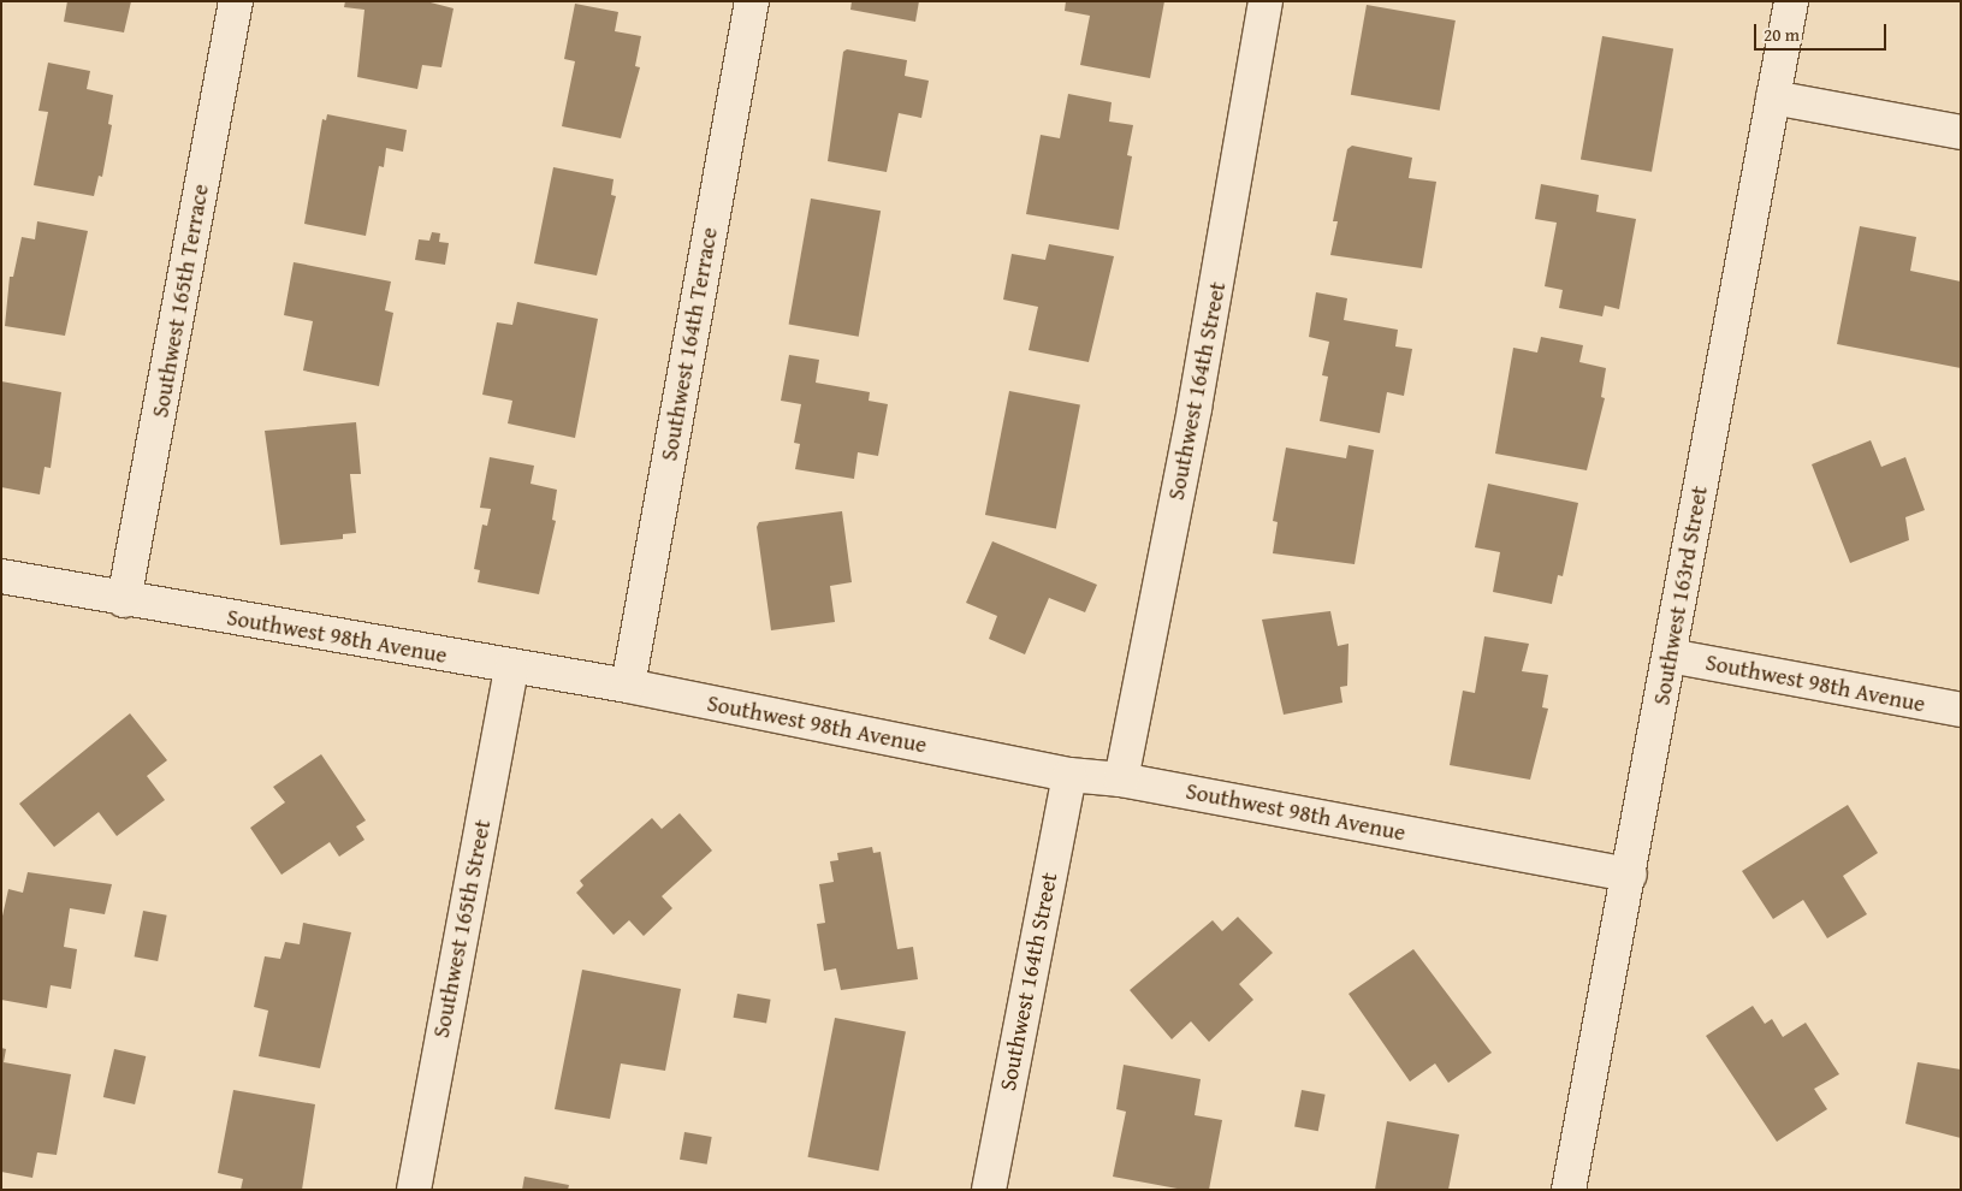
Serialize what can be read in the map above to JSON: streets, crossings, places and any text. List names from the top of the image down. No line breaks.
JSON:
{"streets":{"street":["Southwest 165th Terrace","Southwest 164th Terrace","Southwest 164th Street","Southwest 163rd Street","Southwest 98th Avenue","Southwest 165th Street"]},"crossings":[["Southwest 165th Terrace","Southwest 98th Avenue"],["Southwest 164th Terrace","Southwest 98th Avenue"],["Southwest 164th Street","Southwest 98th Avenue"],["Southwest 163rd Street","Southwest 98th Avenue"],["Southwest 98th Avenue","Southwest 165th Street"]],"scale_bar":"20 m"}
